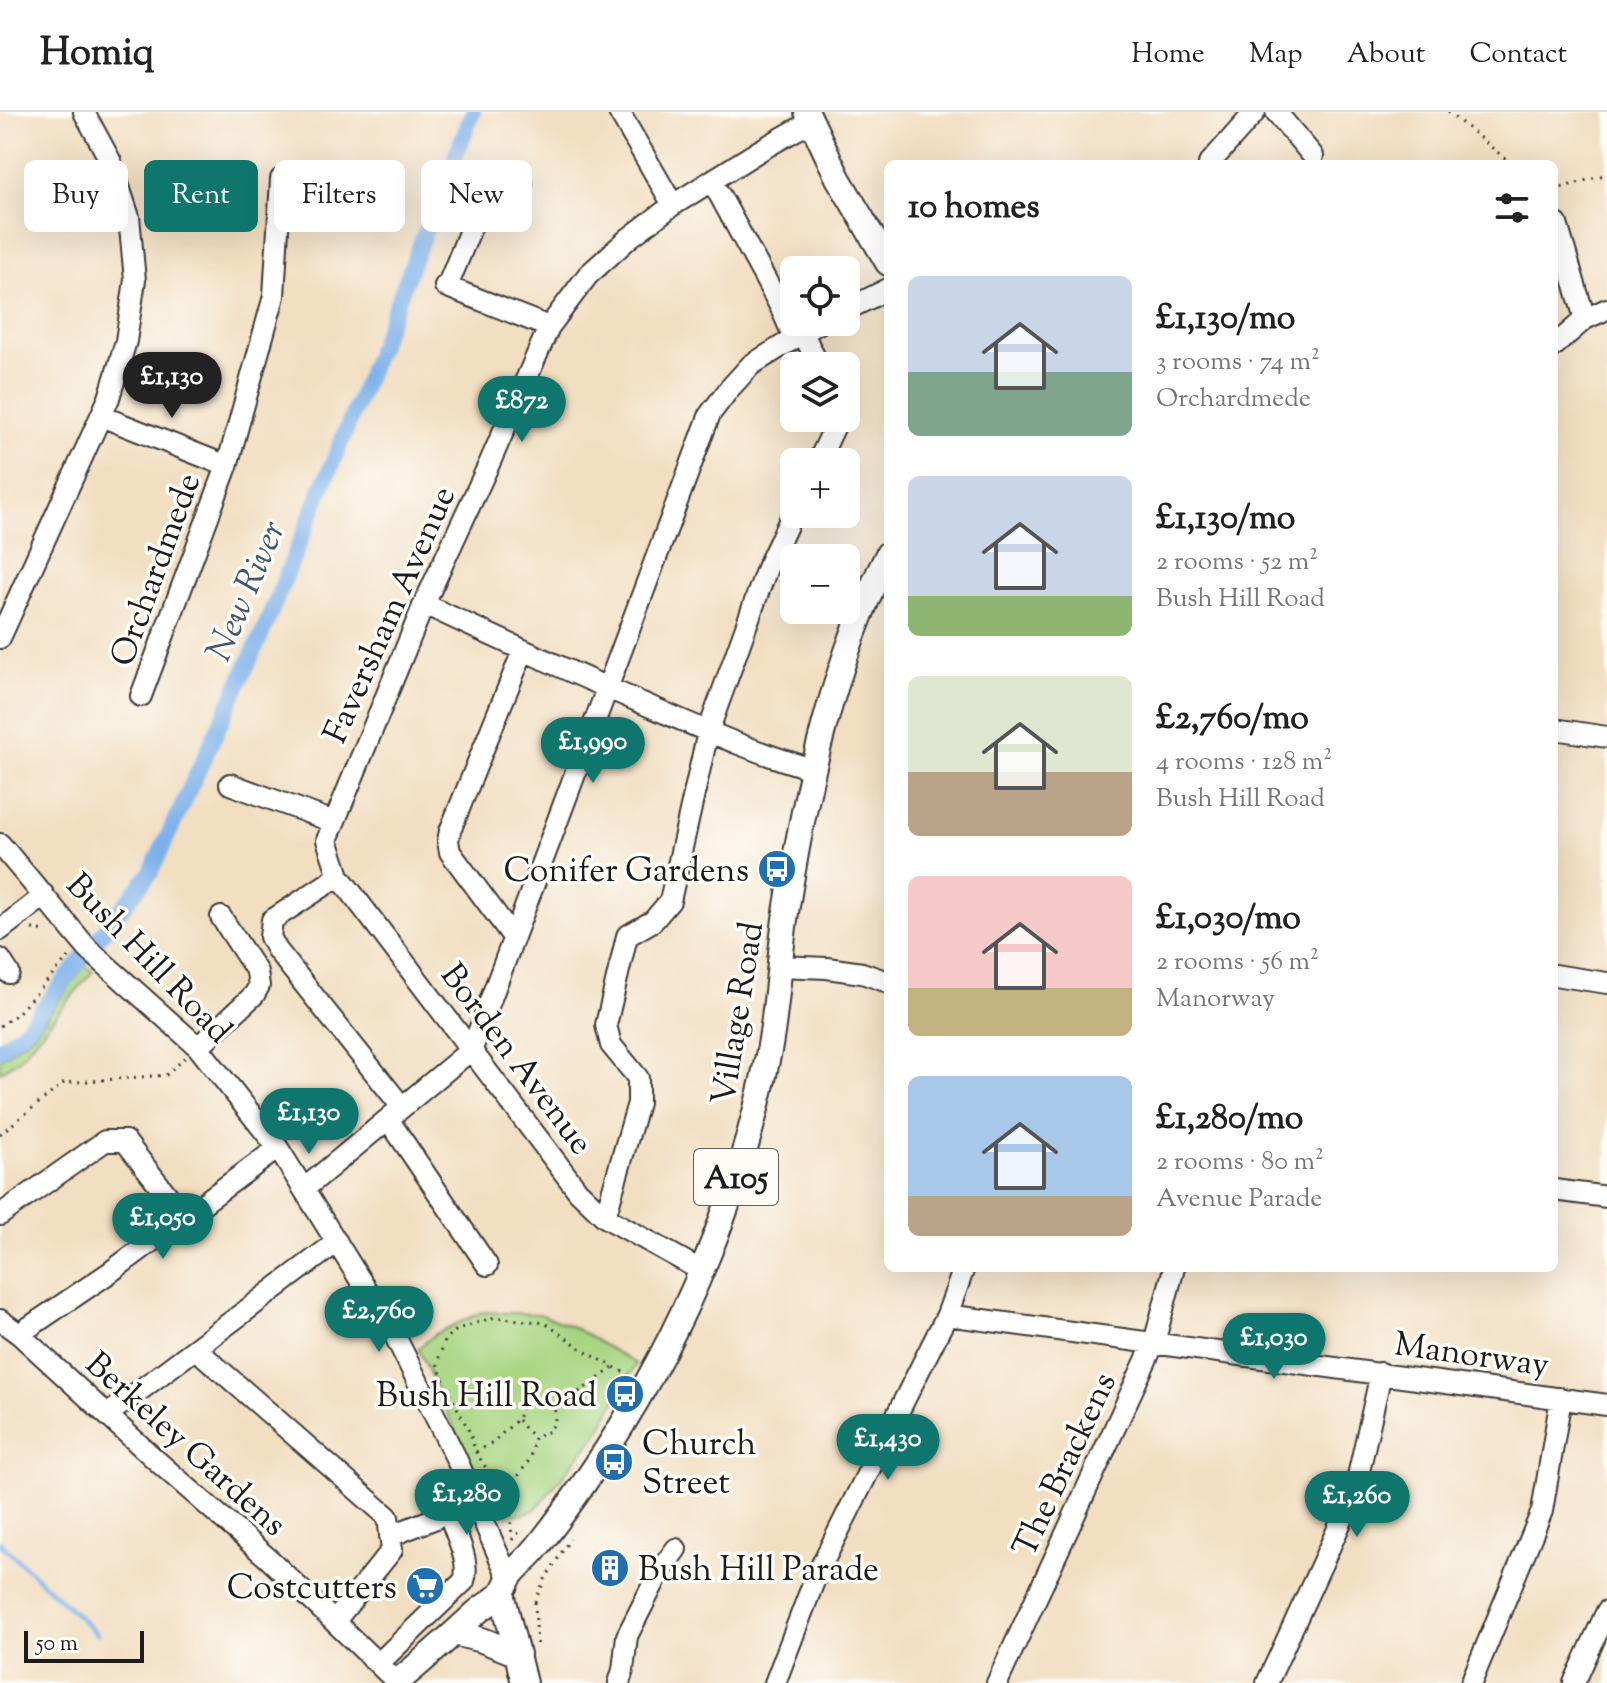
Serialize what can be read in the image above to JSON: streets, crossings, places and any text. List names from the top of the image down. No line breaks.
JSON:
{"streets":{"main road":["Village Road","A105"],"street":["Orchardmede","Faversham Avenue","Bush Hill Road","Borden Avenue","Manorway","Berkeley Gardens","The Brackens"]},"crossings":[["Faversham Avenue","Borden Avenue"],["Bush Hill Road","Village Road"],["Bush Hill Road","A105"],["Village Road","Borden Avenue"],["Village Road","A105"],["A105","Berkeley Gardens"],["Manorway","The Brackens"]],"water":["New River"],"places":{"bus stop":["Conifer Gardens","Bush Hill Road","Church Street"],"building":["Bush Hill Parade"],"supermarket":["Costcutters"]},"scale_bar":"50 m","page":{"header":"Homiq","nav":["Home","Map","About","Contact"],"chip":["Buy","Rent","Filters","New"],"heading":"10 homes","map_buttons":["+","−"],"list":[{"name":"£1,130/mo","note":"3 rooms · 74 m² · Orchardmede"},{"name":"£1,130/mo","note":"2 rooms · 52 m² · Bush Hill Road"},{"name":"£2,760/mo","note":"4 rooms · 128 m² · Bush Hill Road"},{"name":"£1,030/mo","note":"2 rooms · 56 m² · Manorway"},{"name":"£1,280/mo","note":"2 rooms · 80 m² · Avenue Parade"}],"price":["£1,130","£872","£1,990","£1,130","£1,050","£2,760","£1,030","£1,430","£1,280","£1,260"],"scale":"50 m"}}
